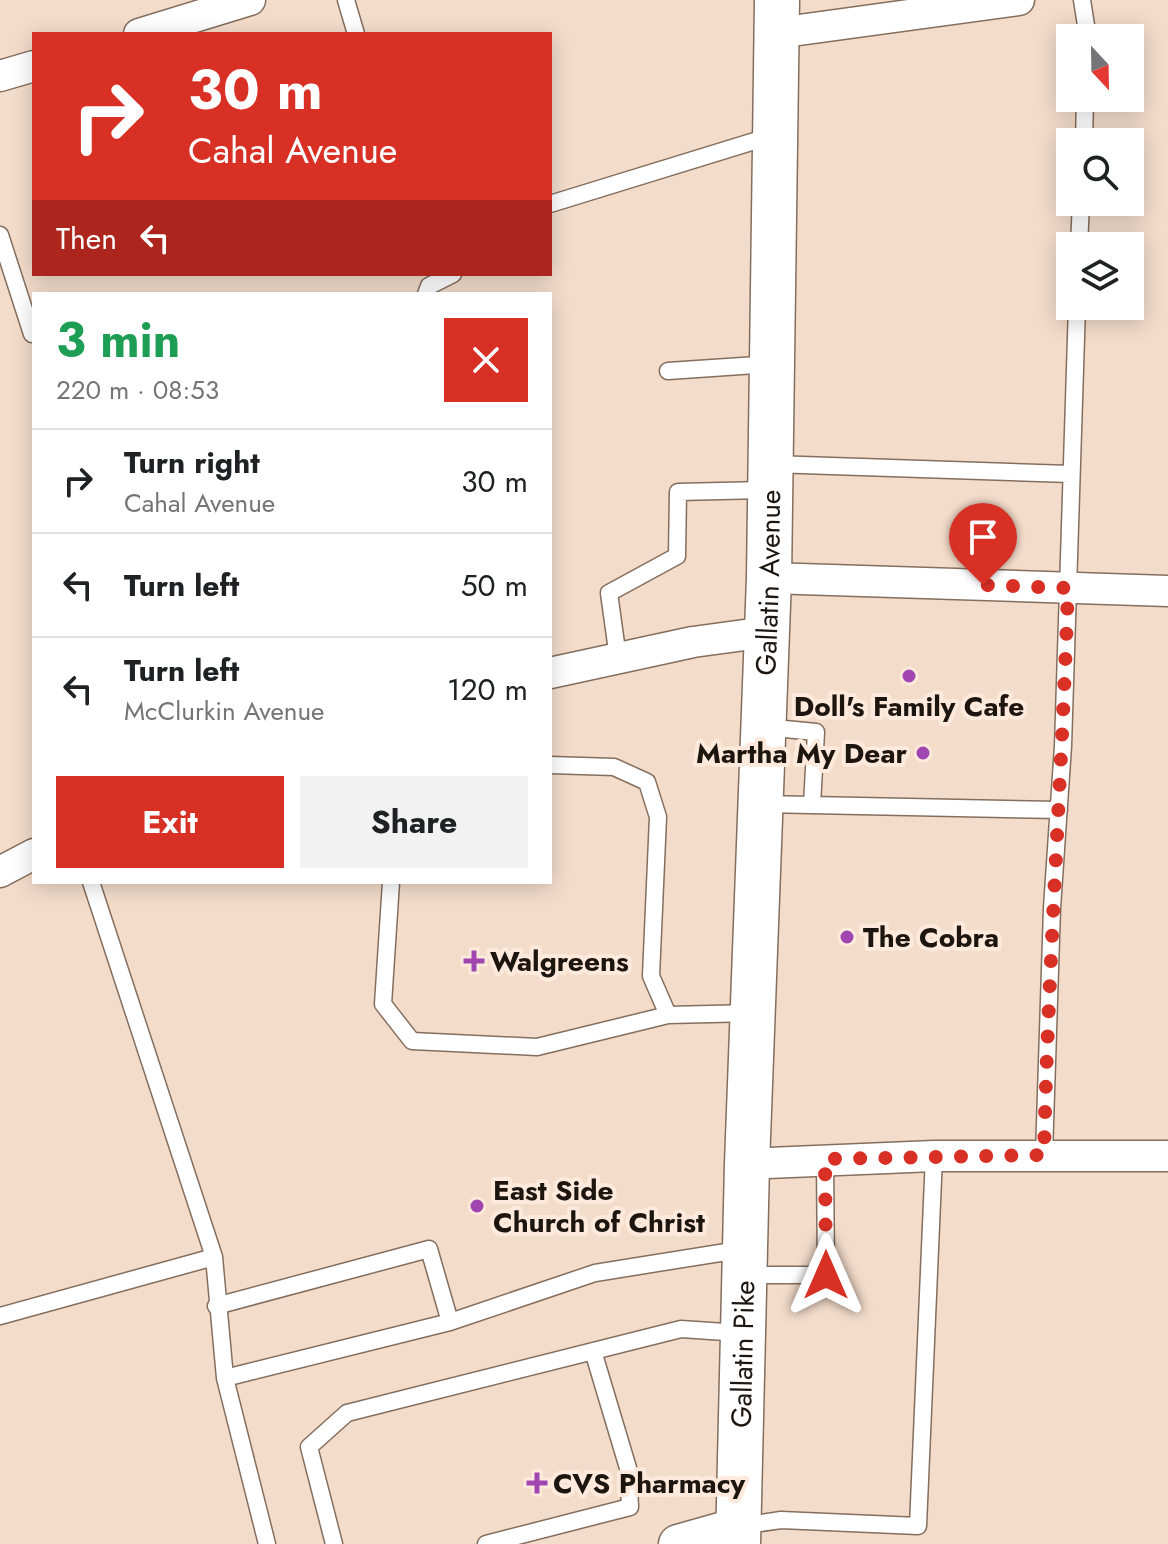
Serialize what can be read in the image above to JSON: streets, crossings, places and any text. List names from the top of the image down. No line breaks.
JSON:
{"streets":{"main road":["Gallatin Avenue","Gallatin Pike"]},"crossings":[["Gallatin Avenue","Gallatin Pike"]],"places":{"other":["Doll's Family Cafe","Martha My Dear","The Cobra","East Side Church of Christ"],"health":["Walgreens","CVS Pharmacy"]},"north":"bottom","page":{"turn":["30 m","Cahal Avenue"],"then":"Then","heading":["3 min","220 m · 08:53"],"list":[{"name":"Turn right","note":"Cahal Avenue","value":"30 m"},{"name":"Turn left","value":"50 m"},{"name":"Turn left","note":"McClurkin Avenue","value":"120 m"}],"buttons":["Exit","Share"]}}
